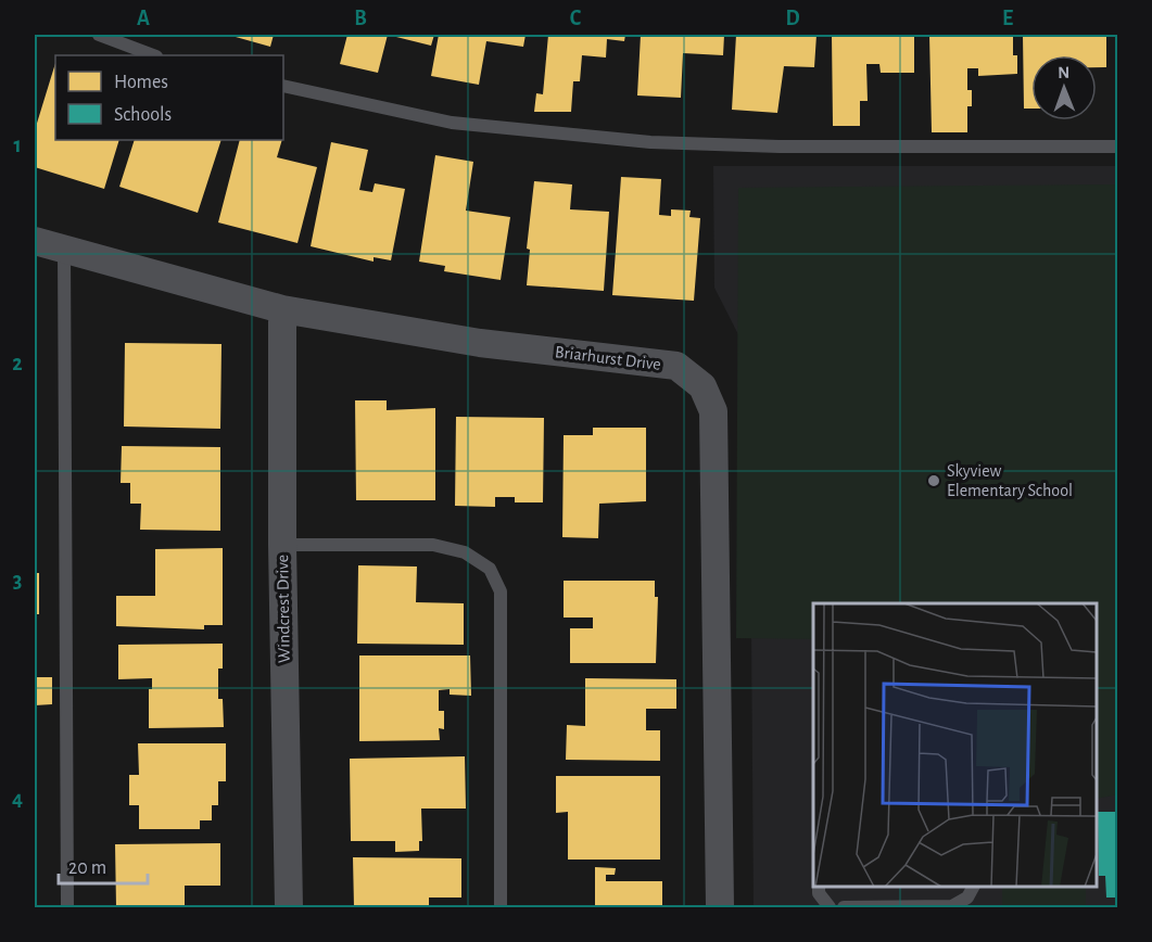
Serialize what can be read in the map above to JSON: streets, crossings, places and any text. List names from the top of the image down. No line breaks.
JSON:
{"streets":{"street":["Briarhurst Drive","Windcrest Drive"]},"crossings":[["Briarhurst Drive","Windcrest Drive"]],"places":["Skyview Elementary School"],"legend":["Homes","Schools"],"scale_bar":"20 m","north":"top","grid":{"columns":["A","B","C","D","E"],"rows":["1","2","3","4"]}}
